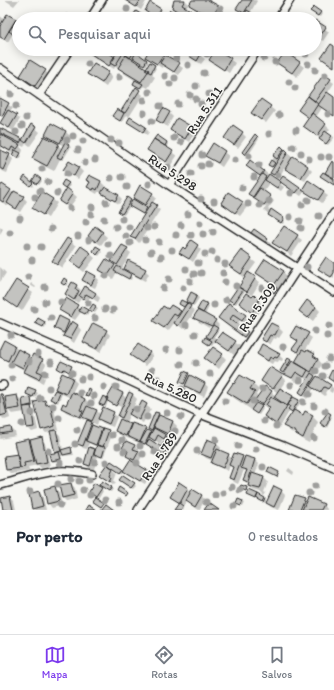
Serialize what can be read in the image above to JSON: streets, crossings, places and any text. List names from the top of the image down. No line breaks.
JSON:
{"streets":{"street":["Rua 5.311","Rua 5.298","Rua 5.309","Rua 5.280","Rua 5.789"]},"crossings":[["Rua 5.311","Rua 5.298"],["Rua 5.298","Rua 5.309"],["Rua 5.309","Rua 5.280"],["Rua 5.309","Rua 5.789"],["Rua 5.280","Rua 5.789"]],"page":{"search":"Pesquisar aqui","heading":["Por perto","0 resultados"],"nav":["Mapa","Rotas","Salvos"]}}
